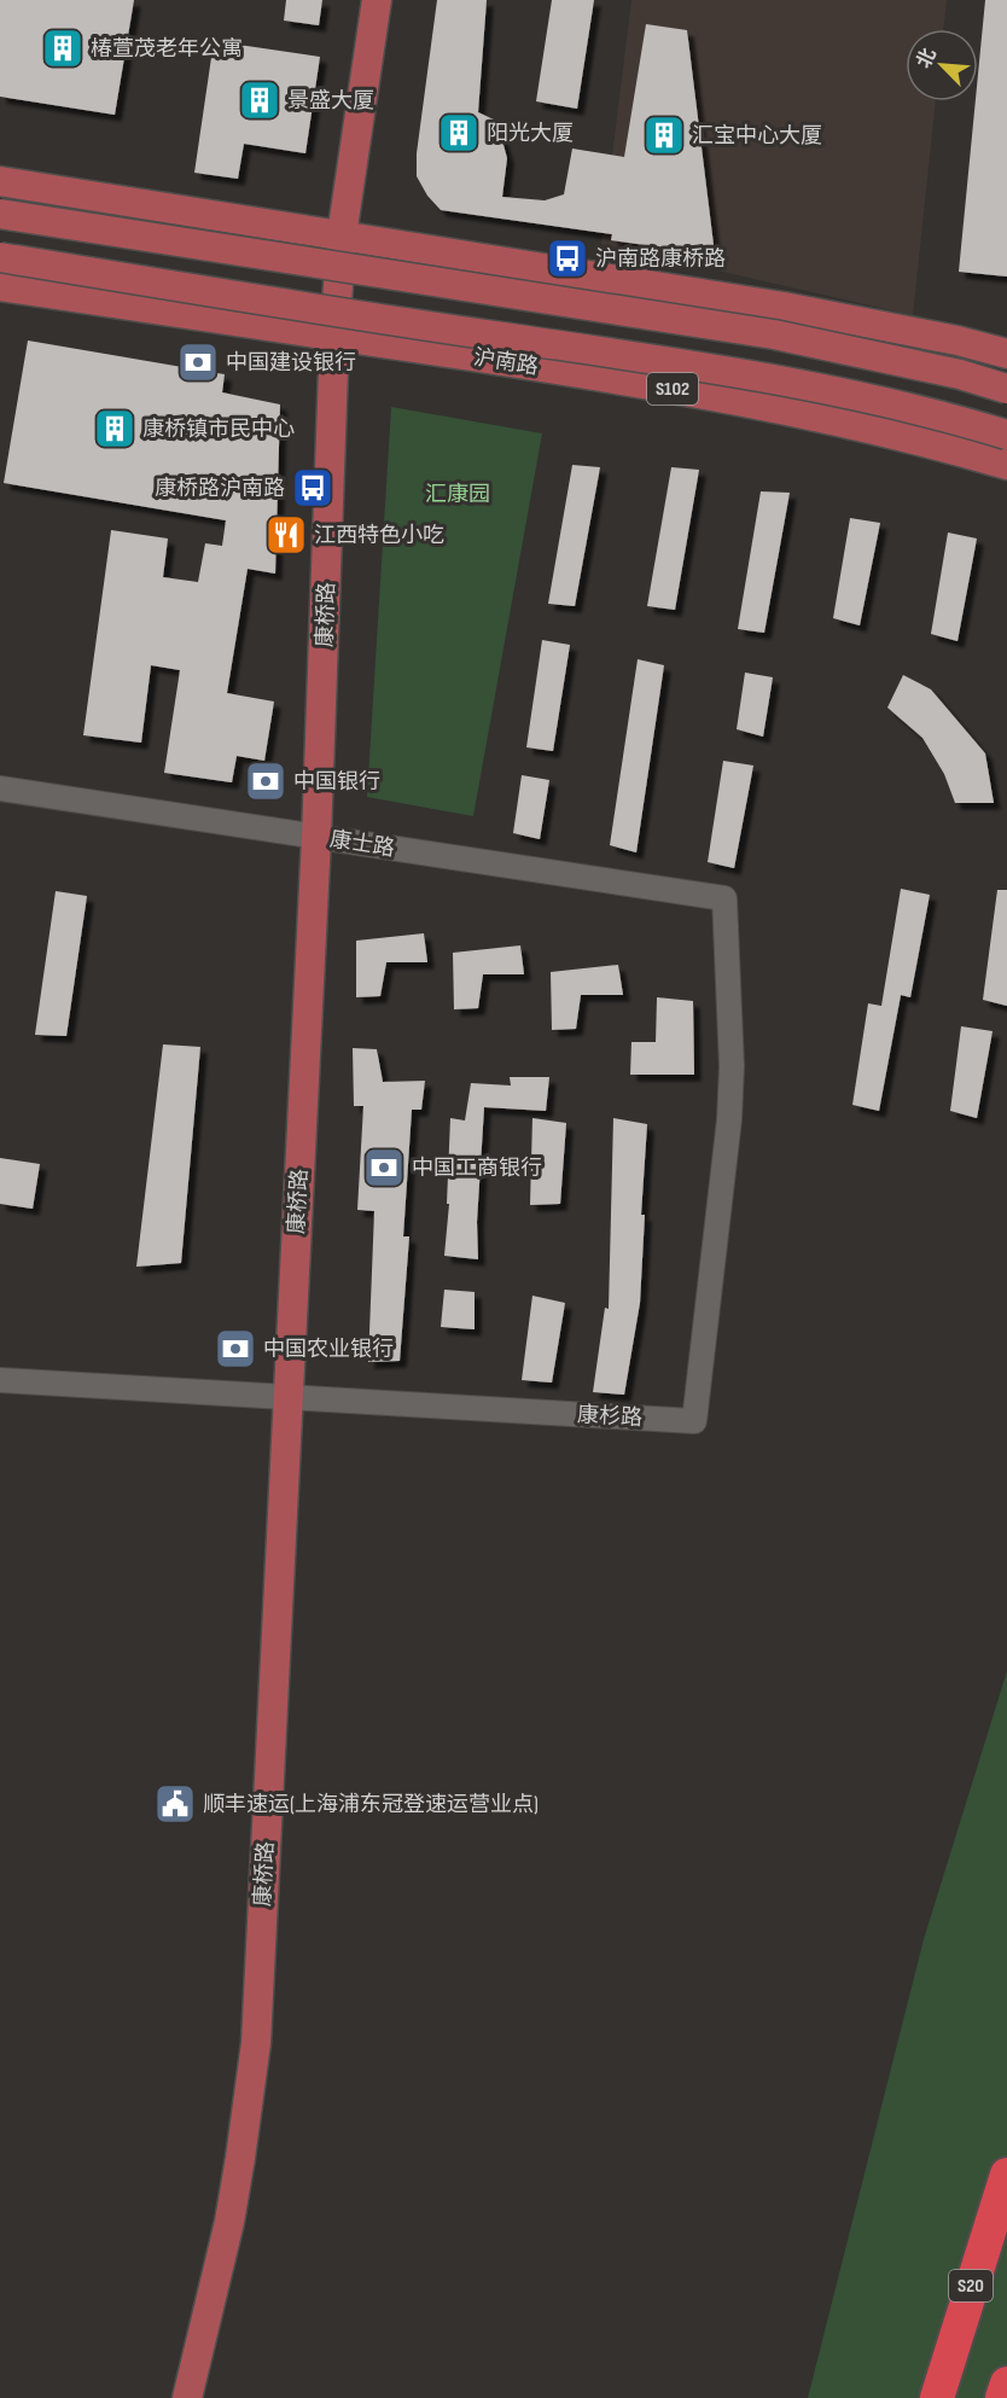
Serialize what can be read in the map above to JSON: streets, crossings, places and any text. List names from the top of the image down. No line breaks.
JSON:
{"streets":{"highway":["S20"],"main road":["沪南路","S102","康桥路"],"street":["康士路","康杉路"]},"crossings":[["沪南路","康桥路"],["康桥路","康士路"],["康桥路","康杉路"],["康士路","康杉路"]],"parks":["汇康园"],"places":{"building":["椿萱茂老年公寓","景盛大厦","阳光大厦","汇宝中心大厦","康桥镇市民中心"],"bus stop":["沪南路康桥路","康桥路沪南路"],"bank":["中国建设银行","中国银行","中国工商银行","中国农业银行"],"restaurant":["江西特色小吃"],"public building":["顺丰速运(上海浦东冠登速运营业点)"]},"north":"top left"}
